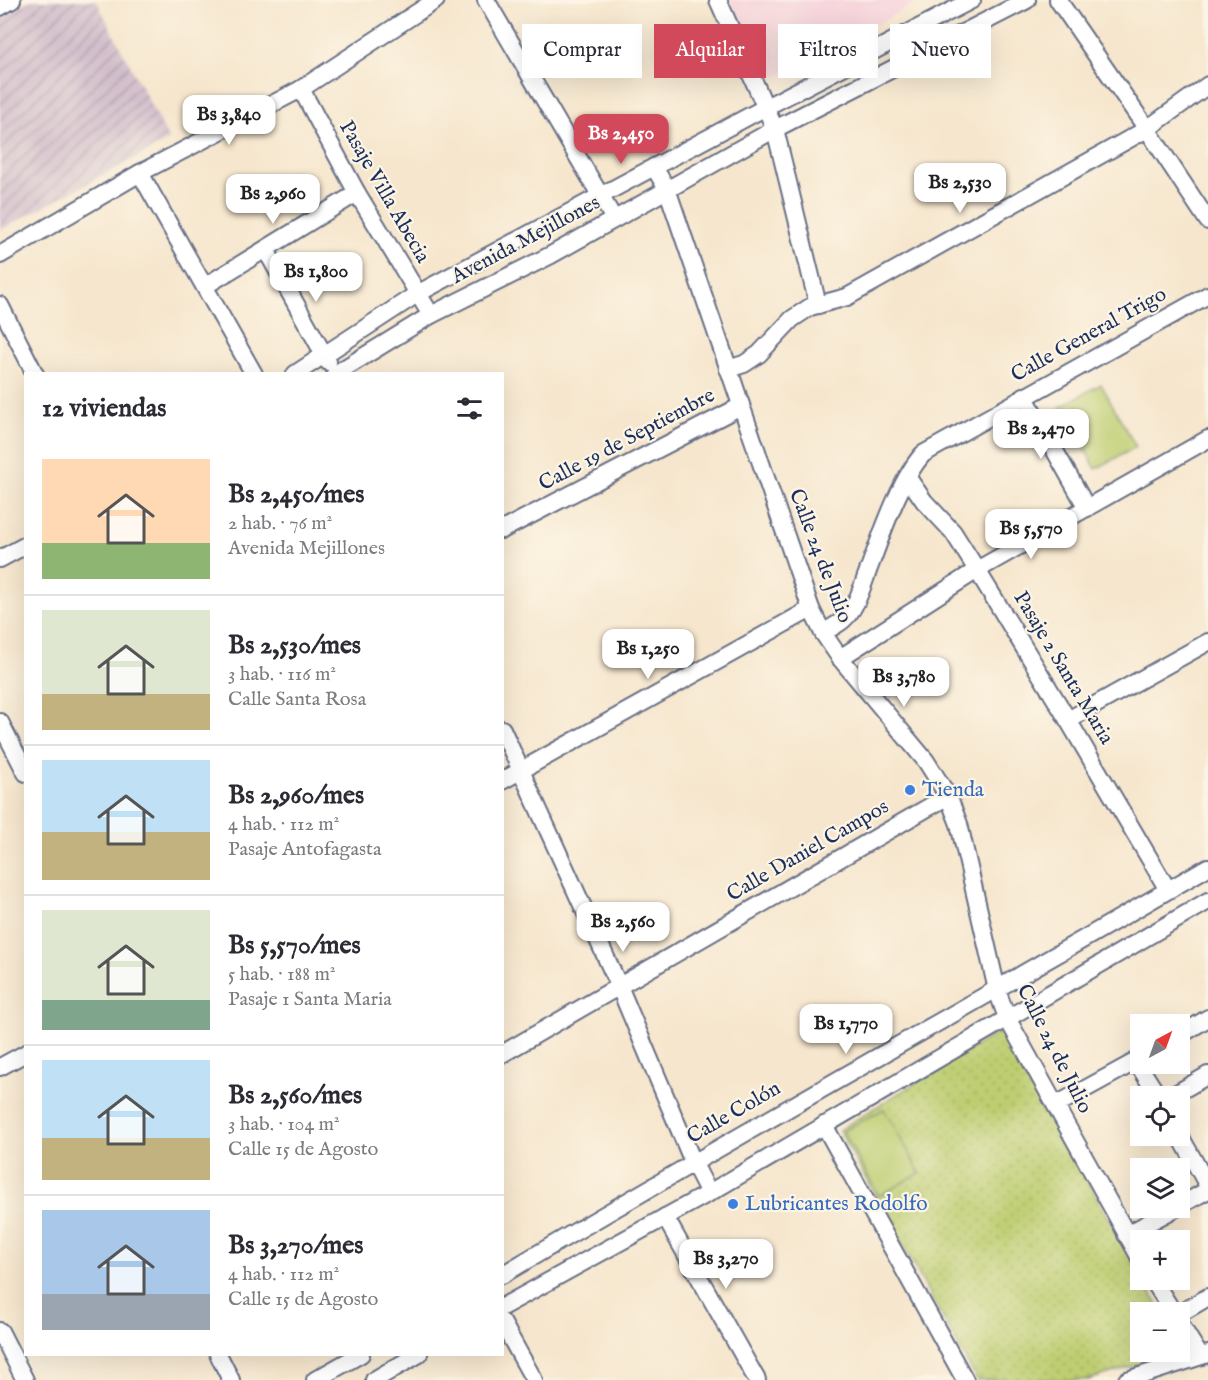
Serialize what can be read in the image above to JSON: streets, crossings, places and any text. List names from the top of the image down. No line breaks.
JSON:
{"streets":{"street":["Pasaje Villa Abecia","Avenida Mejillones","Calle General Trigo","Calle 19 de Septiembre","Calle 24 de Julio","Pasaje 2 Santa Maria","Calle Daniel Campos","Calle Colón"]},"crossings":[["Pasaje Villa Abecia","Avenida Mejillones"],["Avenida Mejillones","Calle 24 de Julio"],["Calle General Trigo","Calle 24 de Julio"],["Calle General Trigo","Pasaje 2 Santa Maria"],["Calle 19 de Septiembre","Calle 24 de Julio"],["Calle 24 de Julio","Calle Daniel Campos"],["Calle 24 de Julio","Calle Colón"],["Pasaje 2 Santa Maria","Calle Colón"]],"places":["Tienda","Lubricantes Rodolfo"],"north":"top right","page":{"chip":["Comprar","Alquilar","Filtros","Nuevo"],"price":["Bs 3,840","Bs 2,450","Bs 2,530","Bs 2,960","Bs 1,800","Bs 2,470","Bs 5,570","Bs 1,250","Bs 3,780","Bs 2,560","Bs 1,770","Bs 3,270"],"heading":"12 viviendas","list":[{"name":"Bs 2,450/mes","note":"2 hab. · 76 m² · Avenida Mejillones"},{"name":"Bs 2,530/mes","note":"3 hab. · 116 m² · Calle Santa Rosa"},{"name":"Bs 2,960/mes","note":"4 hab. · 112 m² · Pasaje Antofagasta"},{"name":"Bs 5,570/mes","note":"5 hab. · 188 m² · Pasaje 1 Santa Maria"},{"name":"Bs 2,560/mes","note":"3 hab. · 104 m² · Calle 15 de Agosto"},{"name":"Bs 3,270/mes","note":"4 hab. · 112 m² · Calle 15 de Agosto"}],"map_buttons":["+","−"]}}
